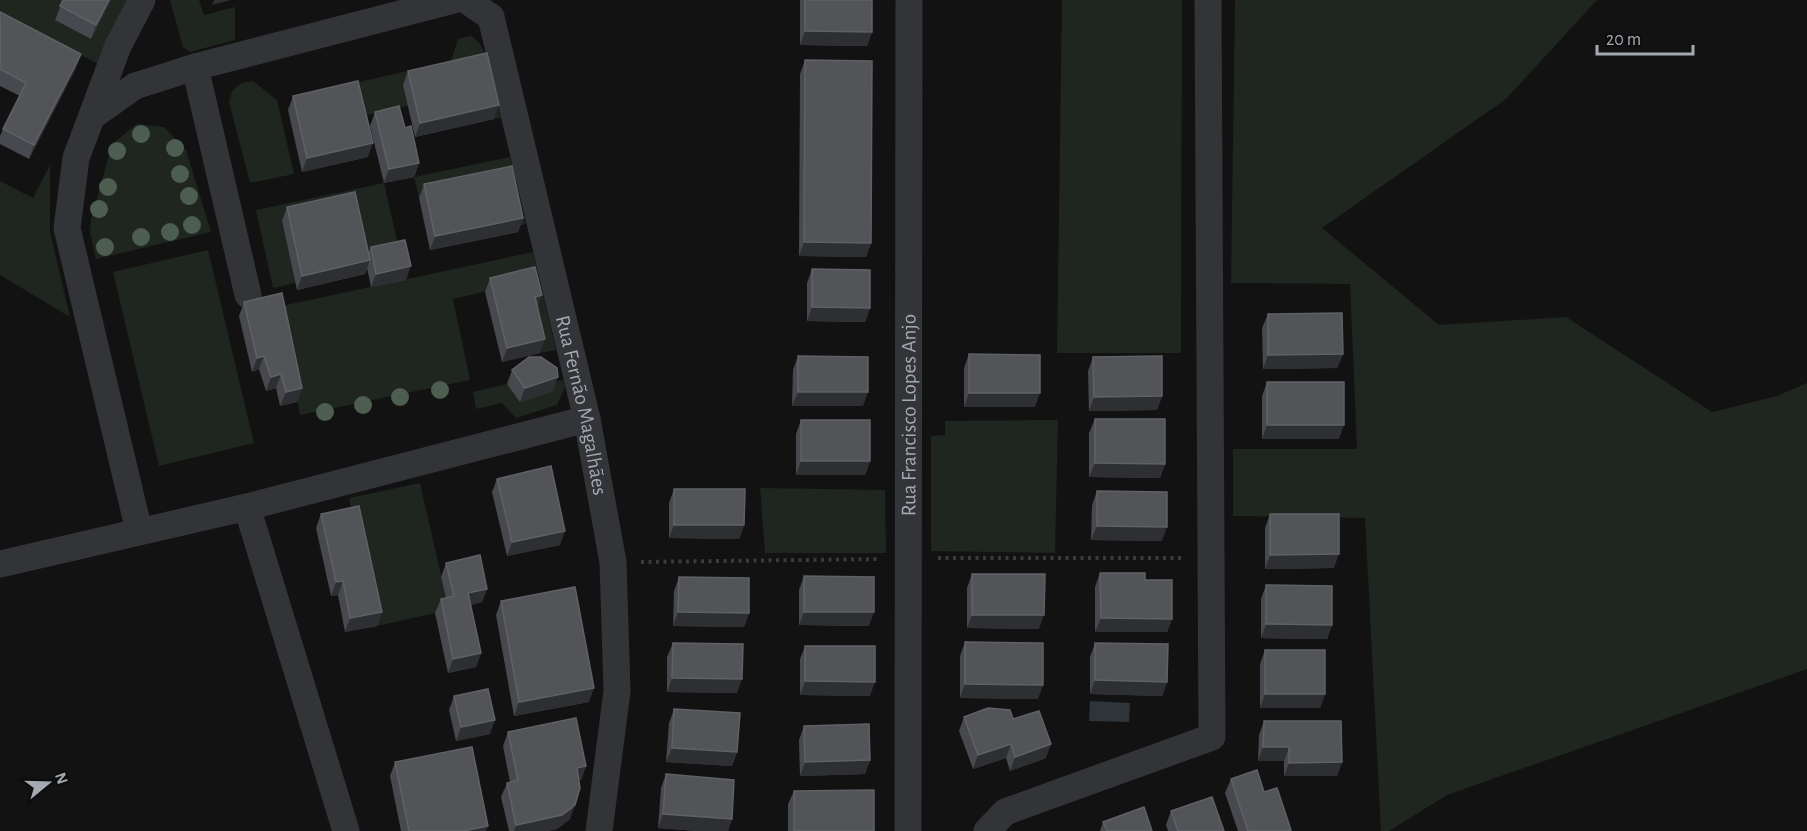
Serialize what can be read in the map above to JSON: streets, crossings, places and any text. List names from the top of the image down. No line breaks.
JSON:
{"streets":{"street":["Rua Fernão Magalhães","Rua Francisco Lopes Anjo"]},"scale_bar":"20 m","north":"right"}
